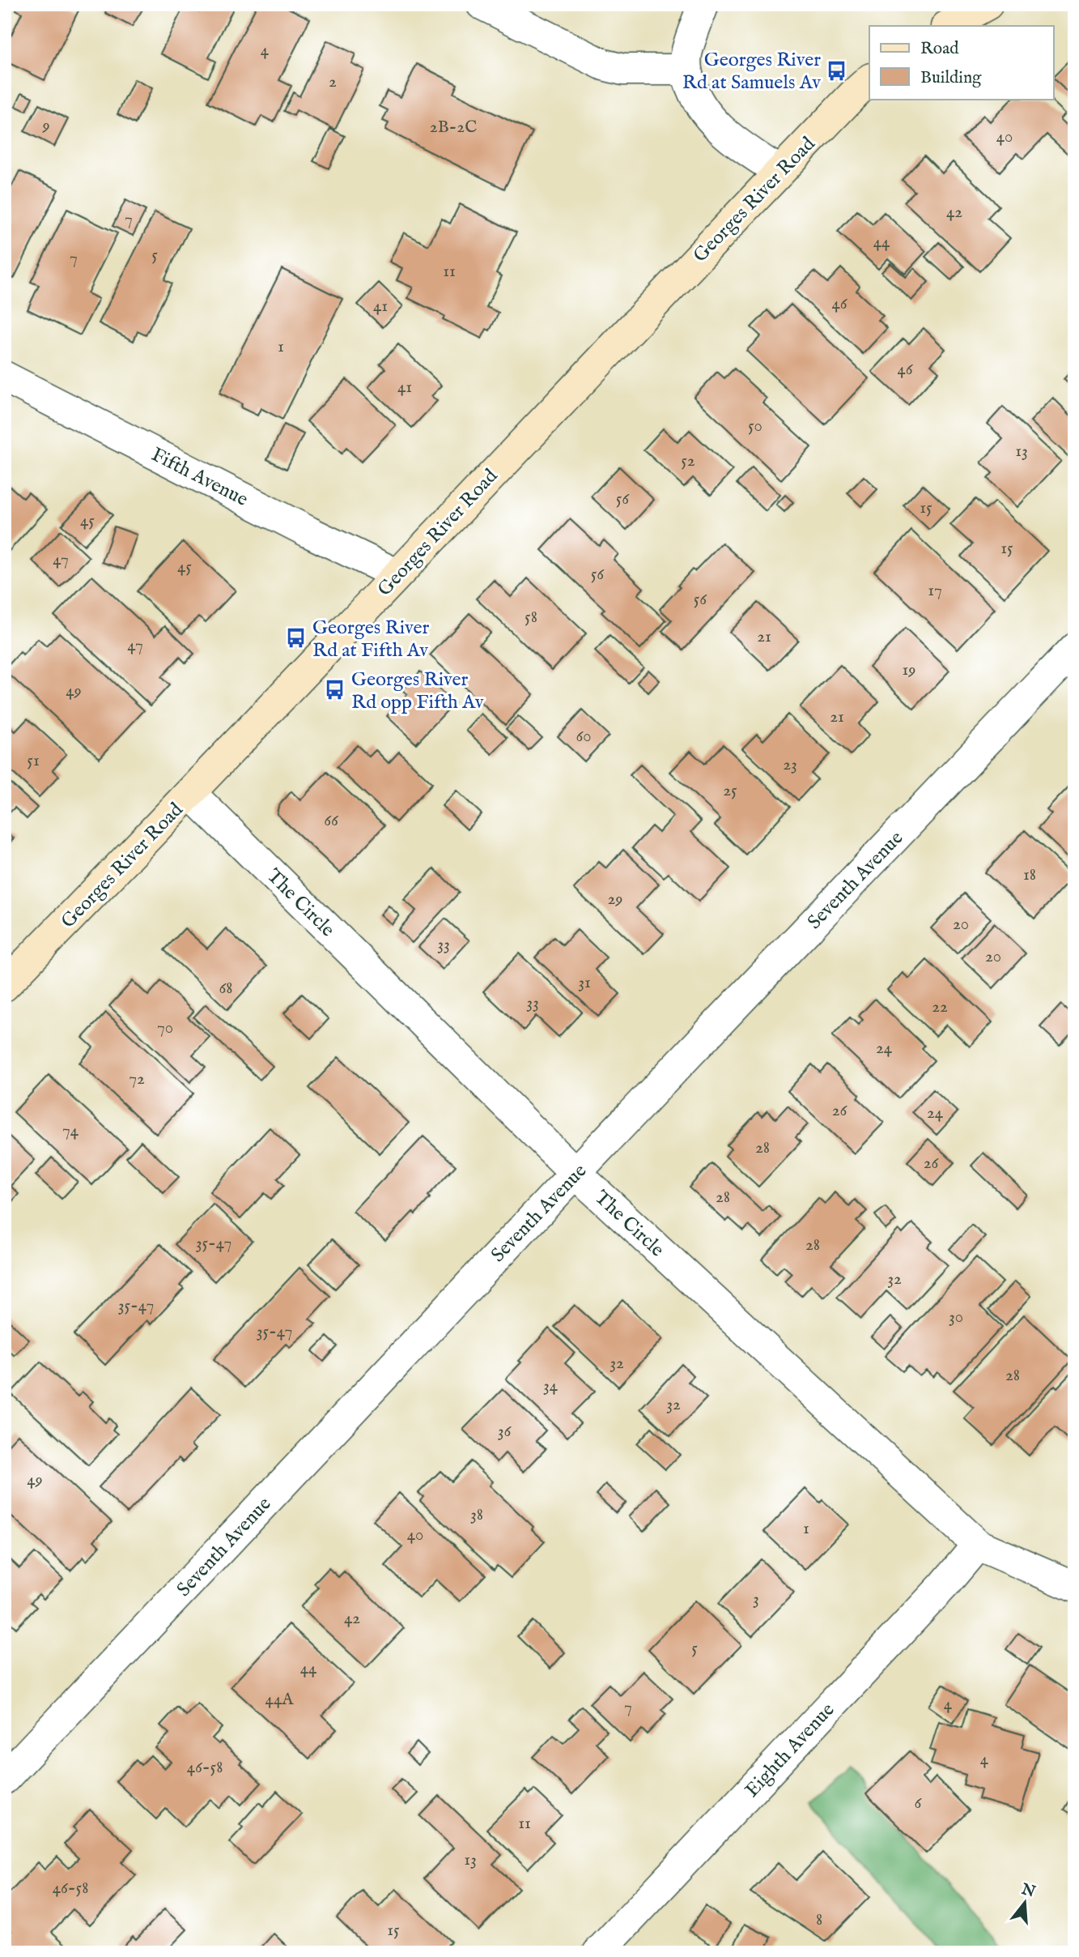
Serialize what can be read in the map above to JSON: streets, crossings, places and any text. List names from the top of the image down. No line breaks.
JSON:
{"streets":{"street":["Georges River Road","Fifth Avenue","Seventh Avenue","The Circle","Eighth Avenue"]},"crossings":[["Georges River Road","Fifth Avenue"],["Georges River Road","The Circle"],["Seventh Avenue","The Circle"],["The Circle","Eighth Avenue"]],"places":{"bus stop":["Georges River Rd at Samuels Av","Georges River Rd at Fifth Av","Georges River Rd opp Fifth Av"]},"house_numbers":["4","2","9","2B-2C","40","42","7","44","5","7","11","46","41","1","46","41","50","13","52","56","15","45","15","47","45","56","17","56","58","21","47","19","49","21","60","51","23","25","66","18","29","20","33","20","31","68","33","22","70","24","72","26","24","74","28","26","28","35-47","28","32","35-47","30","35-47","32","28","34","32","36","49","38","1","40","3","42","5","44","44A","4","7","4","46-58","6","11","13","46-58","8","15"],"legend":["Road","Building"],"north":"top"}
